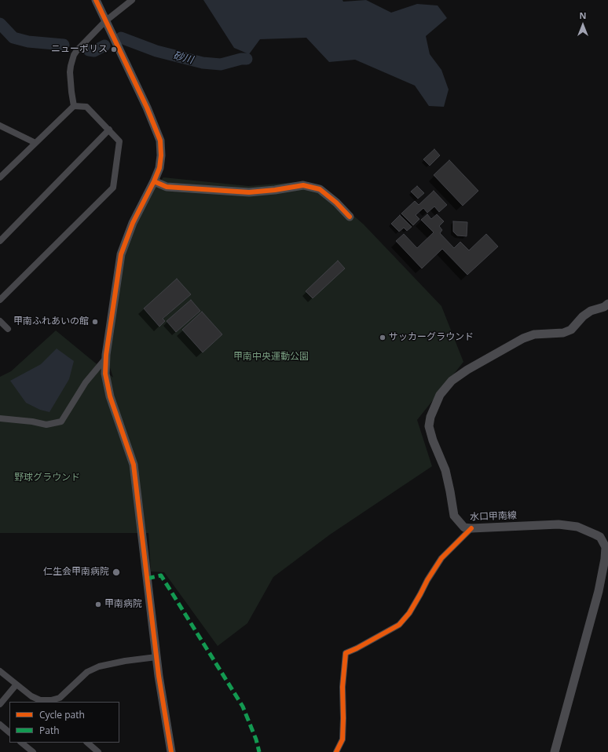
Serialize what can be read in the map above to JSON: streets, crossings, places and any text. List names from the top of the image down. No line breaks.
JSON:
{"streets":{"street":["水口甲南線"]},"water":["砂川"],"parks":["甲南中央運動公園","野球グラウンド"],"places":["ニューポリス","甲南ふれあいの館","サッカーグラウンド","仁生会甲南病院","甲南病院"],"legend":["Cycle path","Path"],"north":"top"}
